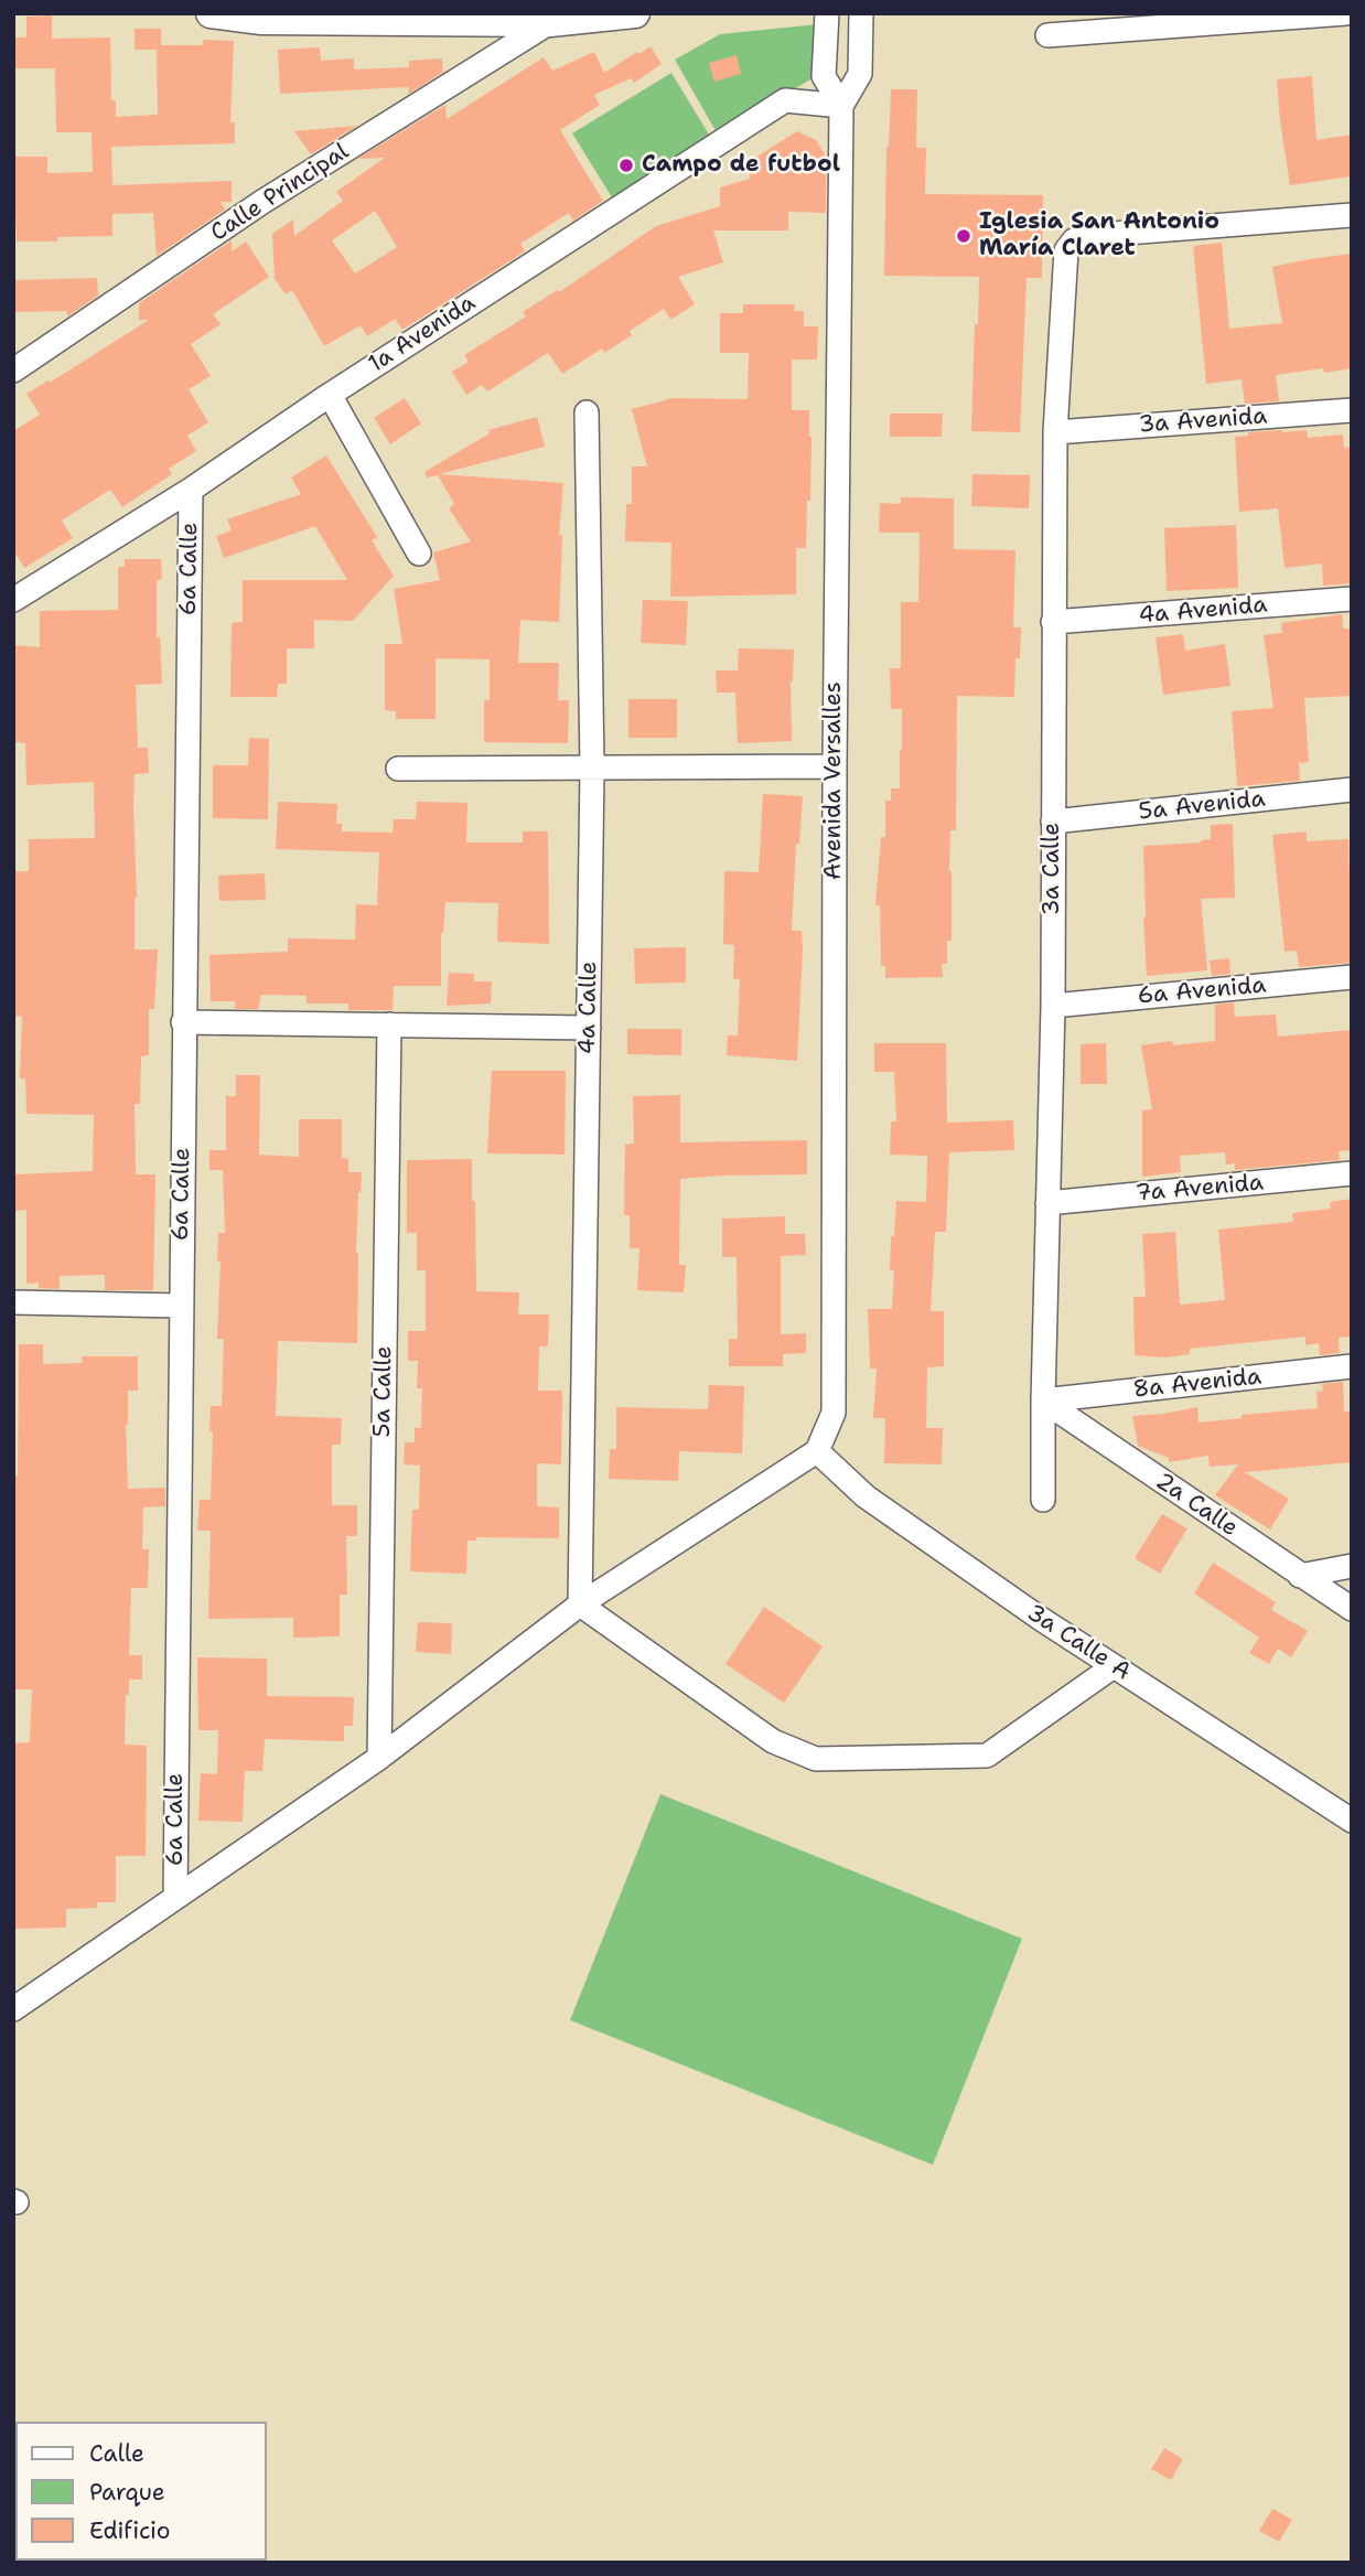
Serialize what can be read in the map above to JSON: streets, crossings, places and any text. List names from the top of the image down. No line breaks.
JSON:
{"streets":{"street":["Calle Principal","1a Avenida","3a Avenida","6a Calle","4a Avenida","Avenida Versalles","5a Avenida","3a Calle","6a Avenida","4a Calle","7a Avenida","8a Avenida","5a Calle","2a Calle","3a Calle A"]},"crossings":[["1a Avenida","6a Calle"],["1a Avenida","Avenida Versalles"],["3a Avenida","3a Calle"],["4a Avenida","3a Calle"],["Avenida Versalles","3a Calle A"],["5a Avenida","3a Calle"],["3a Calle","6a Avenida"],["3a Calle","7a Avenida"],["3a Calle","8a Avenida"],["3a Calle","2a Calle"],["8a Avenida","2a Calle"]],"places":["Campo de futbol","Iglesia San Antonio María Claret"],"legend":["Calle","Parque","Edificio"]}
